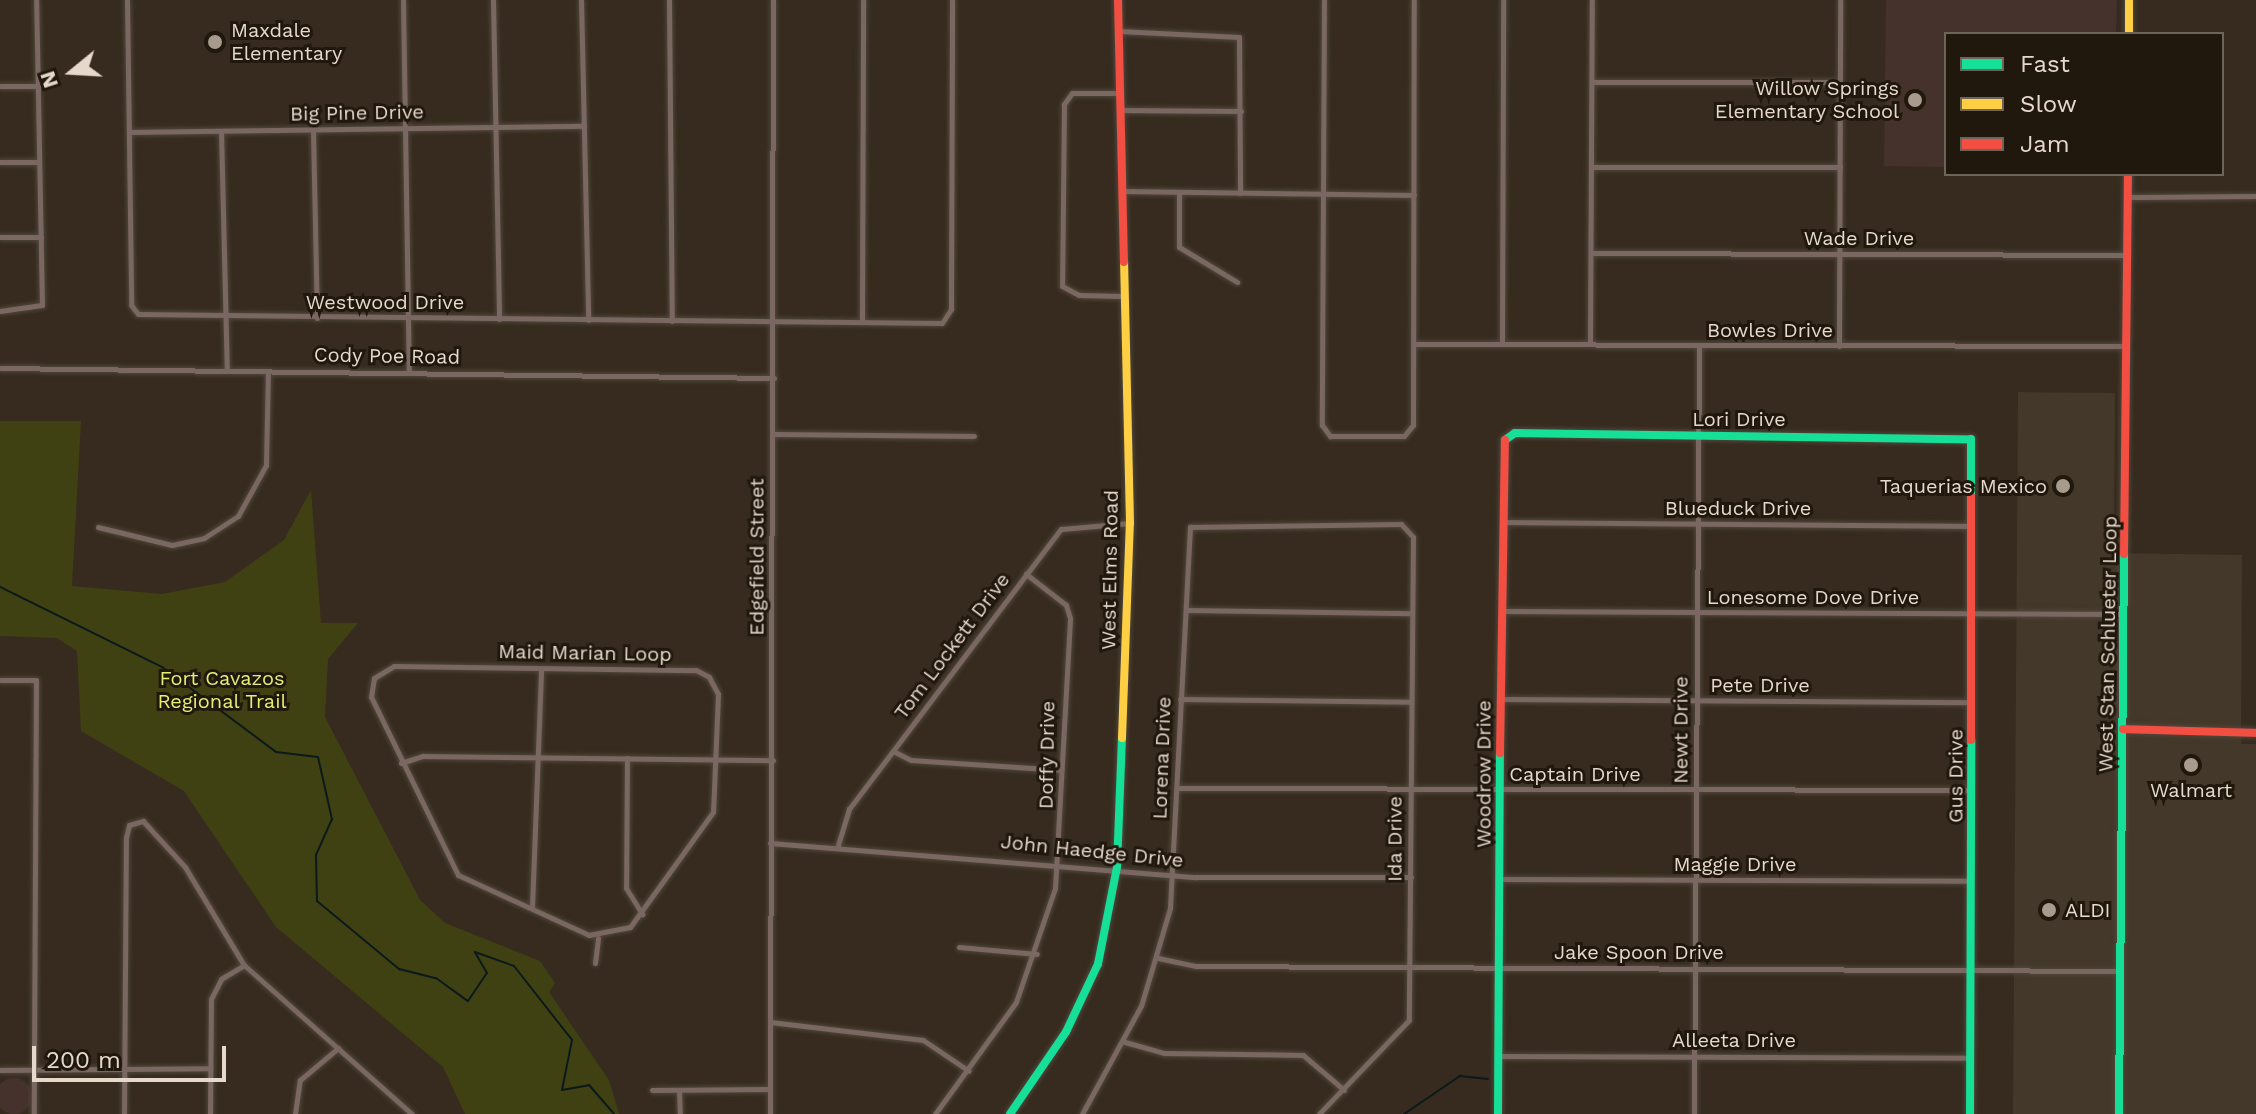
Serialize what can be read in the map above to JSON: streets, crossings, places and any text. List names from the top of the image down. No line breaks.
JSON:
{"streets":{"main road":["Lori Drive","West Elms Road","West Stan Schlueter Loop","Woodrow Drive","Gus Drive"],"street":["Big Pine Drive","Wade Drive","Westwood Drive","Bowles Drive","Cody Poe Road","Blueduck Drive","Edgefield Street","Lonesome Dove Drive","Tom Lockett Drive","Maid Marian Loop","Pete Drive","Newt Drive","Doffy Drive","Lorena Drive","Captain Drive","Ida Drive","John Haedge Drive","Maggie Drive","Jake Spoon Drive","Alleeta Drive"]},"crossings":[["Big Pine Drive","Westwood Drive"],["Wade Drive","West Stan Schlueter Loop"],["Westwood Drive","Edgefield Street"],["Bowles Drive","West Stan Schlueter Loop"],["Bowles Drive","Newt Drive"],["Cody Poe Road","Edgefield Street"],["Lori Drive","Newt Drive"],["Lori Drive","Woodrow Drive"],["Lori Drive","Gus Drive"],["Blueduck Drive","Newt Drive"],["Blueduck Drive","Woodrow Drive"],["Blueduck Drive","Gus Drive"],["Edgefield Street","John Haedge Drive"],["West Elms Road","Tom Lockett Drive"],["West Elms Road","John Haedge Drive"],["Lonesome Dove Drive","West Stan Schlueter Loop"],["Lonesome Dove Drive","Newt Drive"],["Lonesome Dove Drive","Woodrow Drive"],["Lonesome Dove Drive","Gus Drive"],["West Stan Schlueter Loop","Jake Spoon Drive"],["Tom Lockett Drive","Doffy Drive"],["Tom Lockett Drive","John Haedge Drive"],["Pete Drive","Newt Drive"],["Pete Drive","Woodrow Drive"],["Pete Drive","Gus Drive"],["Newt Drive","Captain Drive"],["Newt Drive","Maggie Drive"],["Newt Drive","Jake Spoon Drive"],["Newt Drive","Alleeta Drive"],["Doffy Drive","John Haedge Drive"],["Lorena Drive","Captain Drive"],["Lorena Drive","Ida Drive"],["Lorena Drive","John Haedge Drive"],["Lorena Drive","Jake Spoon Drive"],["Woodrow Drive","Captain Drive"],["Woodrow Drive","Maggie Drive"],["Woodrow Drive","Jake Spoon Drive"],["Woodrow Drive","Alleeta Drive"],["Captain Drive","Gus Drive"],["Captain Drive","Ida Drive"],["Gus Drive","Maggie Drive"],["Gus Drive","Jake Spoon Drive"],["Gus Drive","Alleeta Drive"],["Ida Drive","John Haedge Drive"],["Ida Drive","Jake Spoon Drive"]],"parks":["Fort Cavazos Regional Trail"],"places":["Maxdale Elementary","Willow Springs Elementary School","Taquerias Mexico","Walmart","ALDI"],"legend":["Fast","Slow","Jam"],"scale_bar":"200 m","north":"left"}
